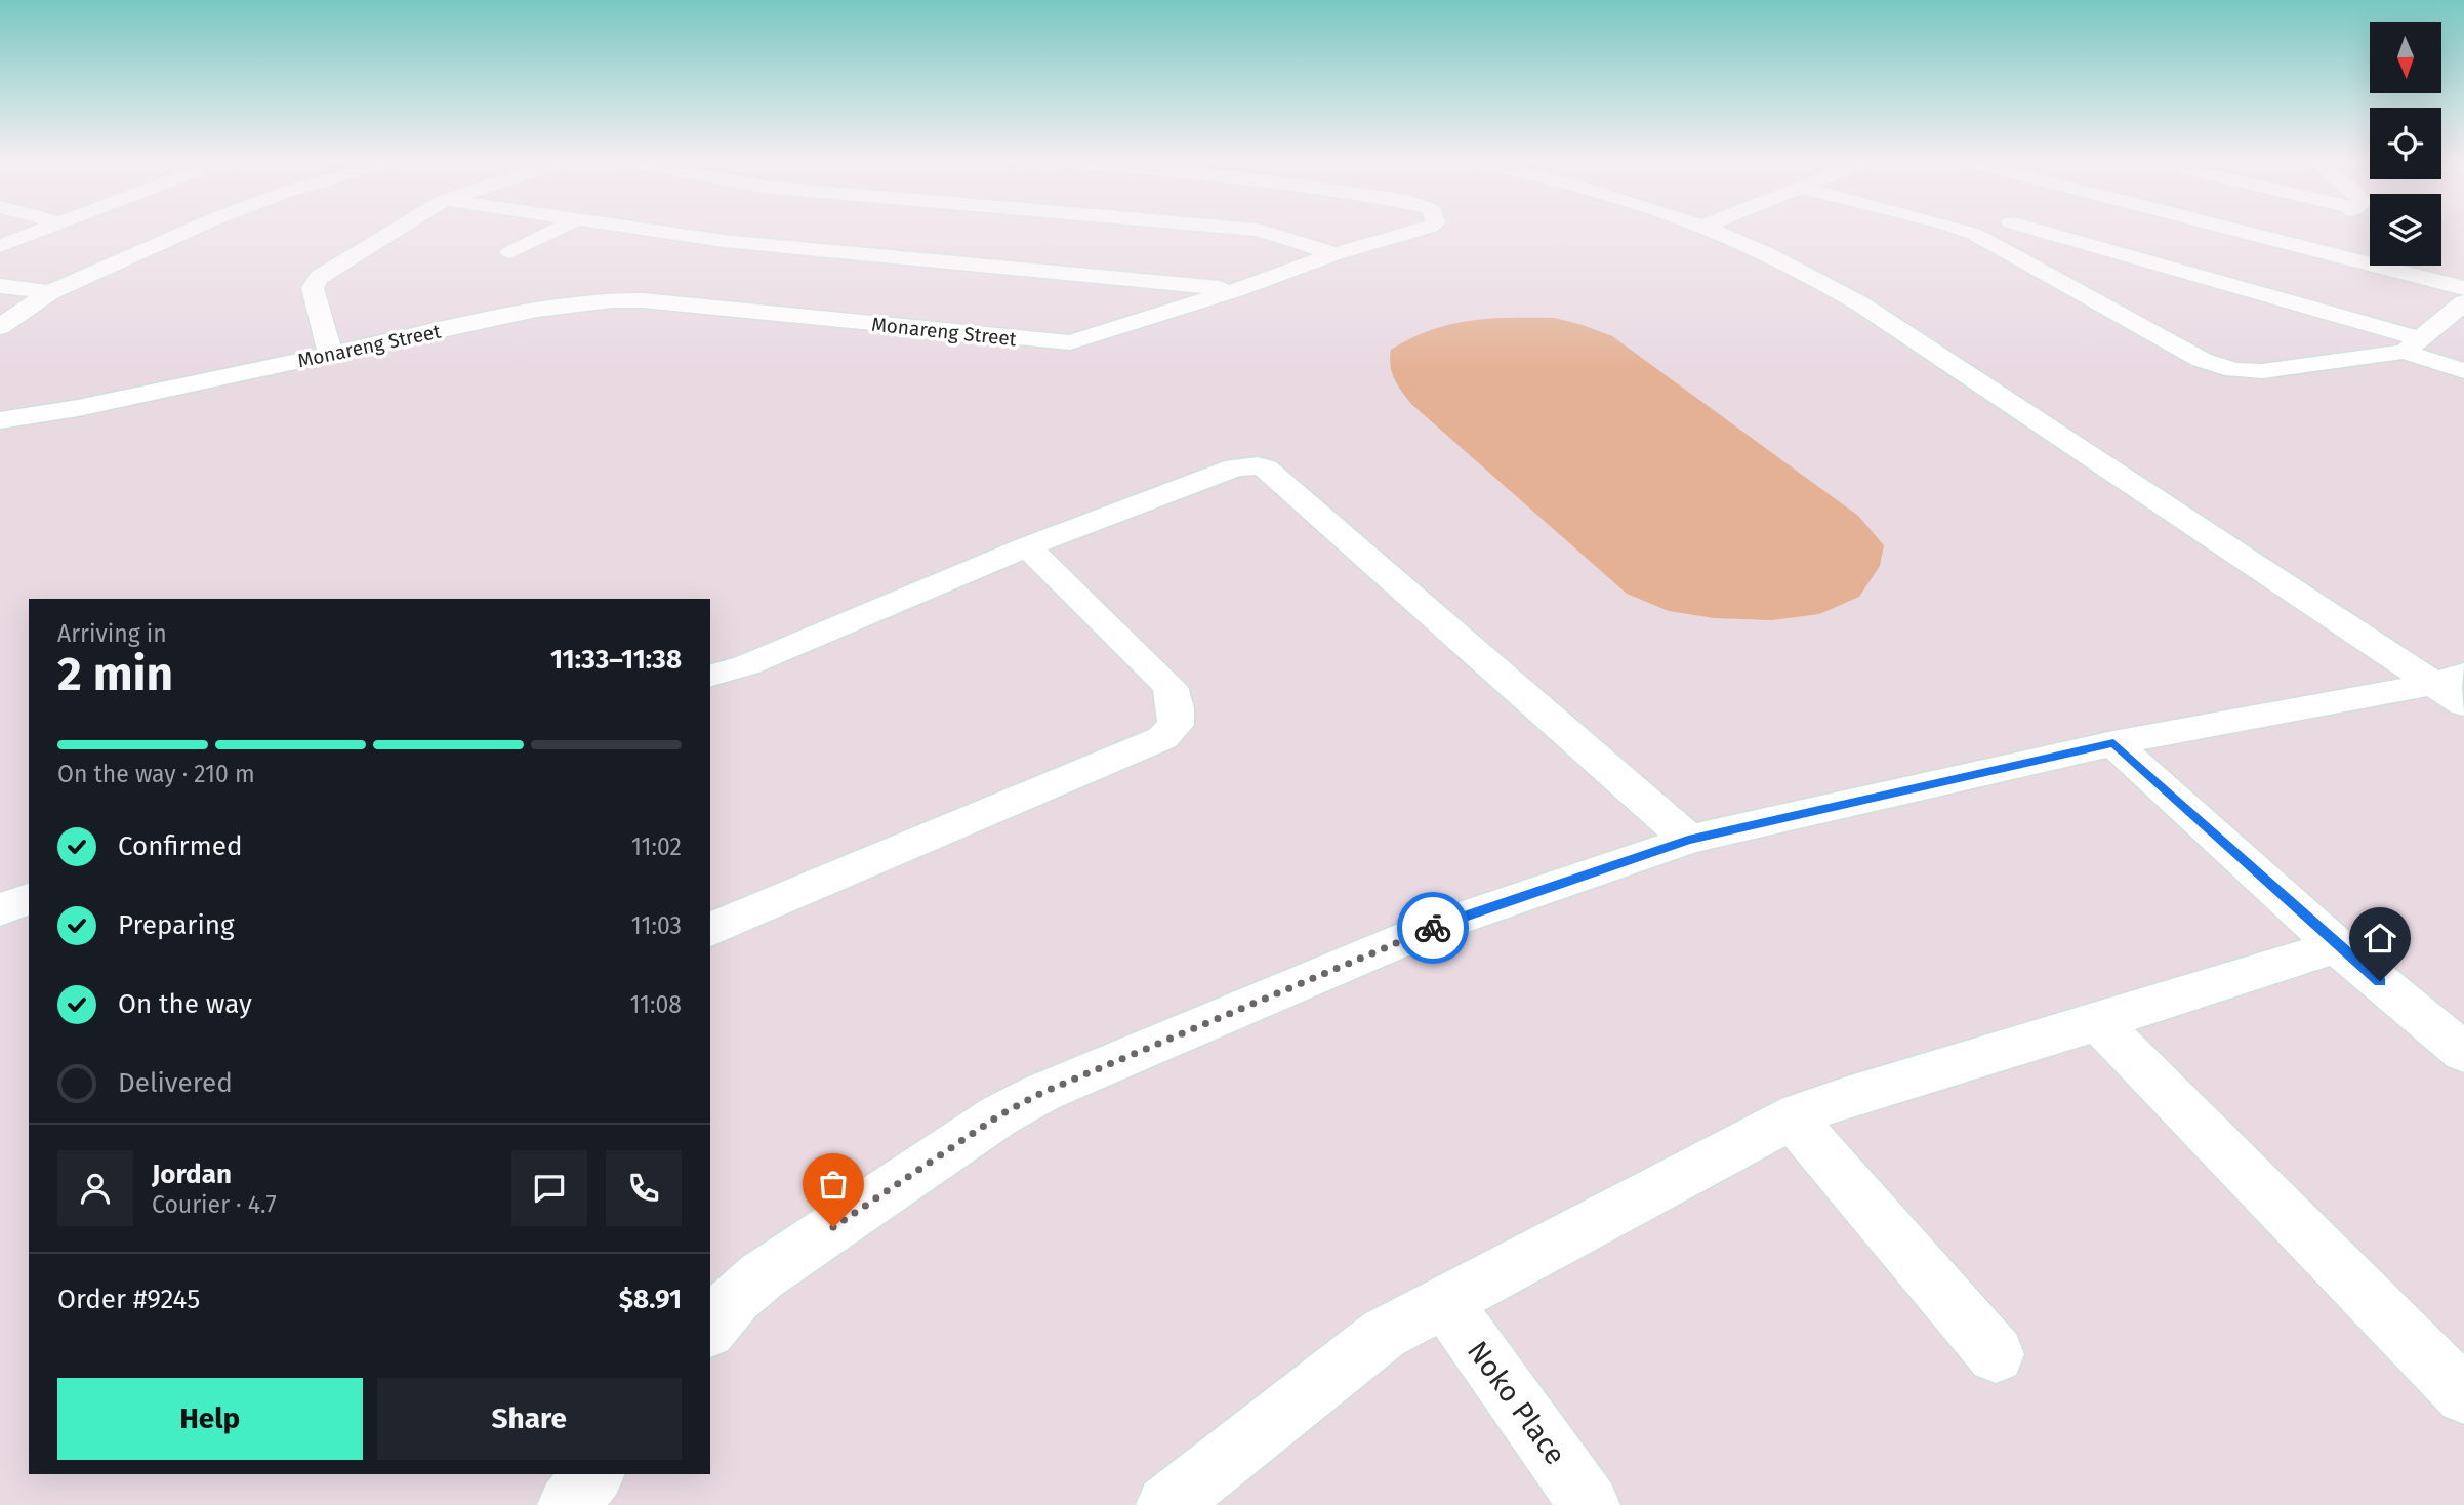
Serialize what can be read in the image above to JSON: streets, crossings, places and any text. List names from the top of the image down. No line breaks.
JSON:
{"streets":{"street":["Monareng Street","Noko Place"]},"north":"bottom","page":{"heading":["2 min","Arriving in","11:33–11:38"],"panel":["Jordan","Courier · 4.7","Order #9245","$8.91"],"bar":"On the way · 210 m","list":[["Confirmed","11:02"],["Preparing","11:03"],["On the way","11:08"],"Delivered"],"buttons":["Help","Share"]}}
